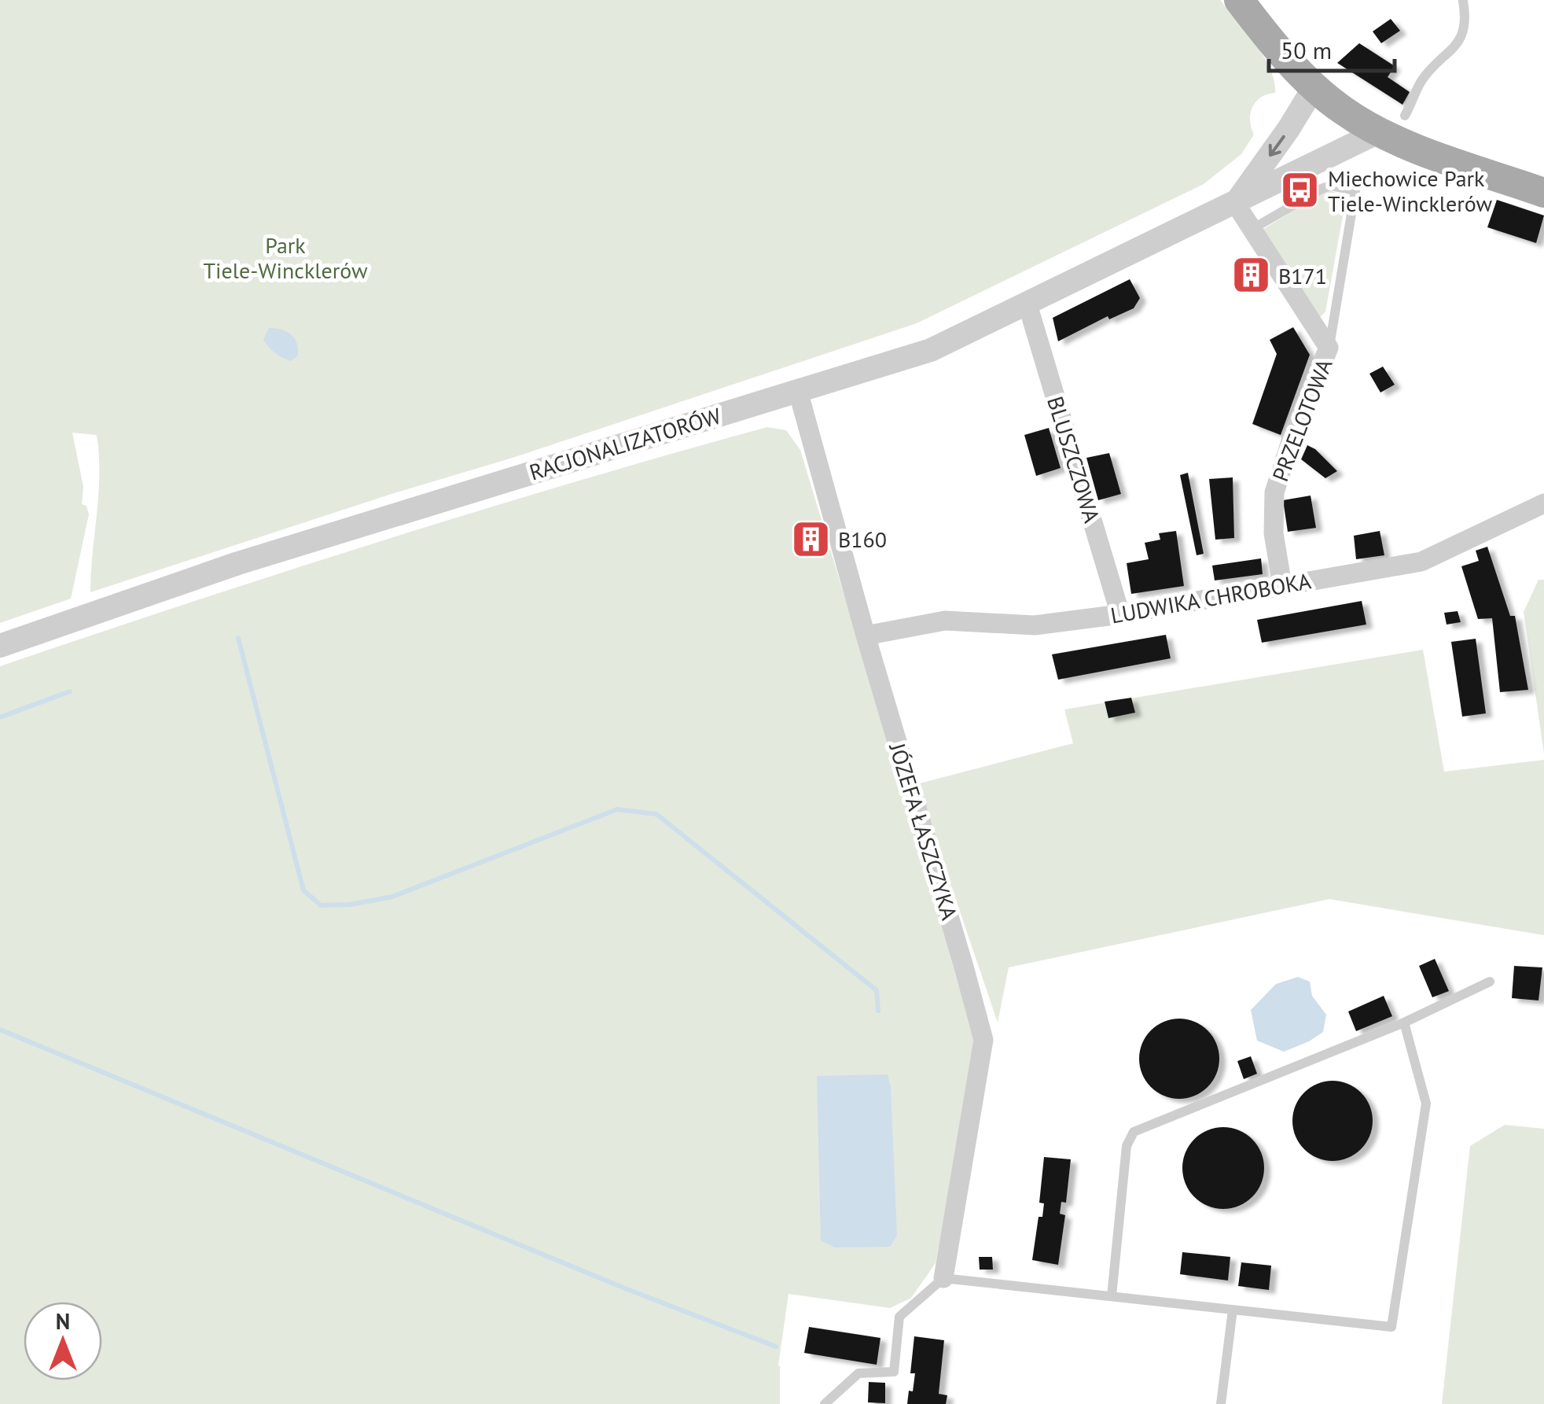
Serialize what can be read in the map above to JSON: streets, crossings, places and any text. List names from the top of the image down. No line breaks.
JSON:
{"streets":{"street":["PRZELOTOWA","RACJONALIZATORÓW","BLUSZCZOWA","LUDWIKA CHROBOKA","JÓZEFA ŁASZCZYKA"]},"crossings":[["PRZELOTOWA","LUDWIKA CHROBOKA"],["RACJONALIZATORÓW","BLUSZCZOWA"],["RACJONALIZATORÓW","JÓZEFA ŁASZCZYKA"],["BLUSZCZOWA","LUDWIKA CHROBOKA"],["LUDWIKA CHROBOKA","JÓZEFA ŁASZCZYKA"]],"parks":["Park Tiele-Wincklerów"],"places":{"bus stop":["Miechowice Park Tiele-Wincklerów"],"building":["B171","B160"]},"scale_bar":"50 m","north":"top"}
